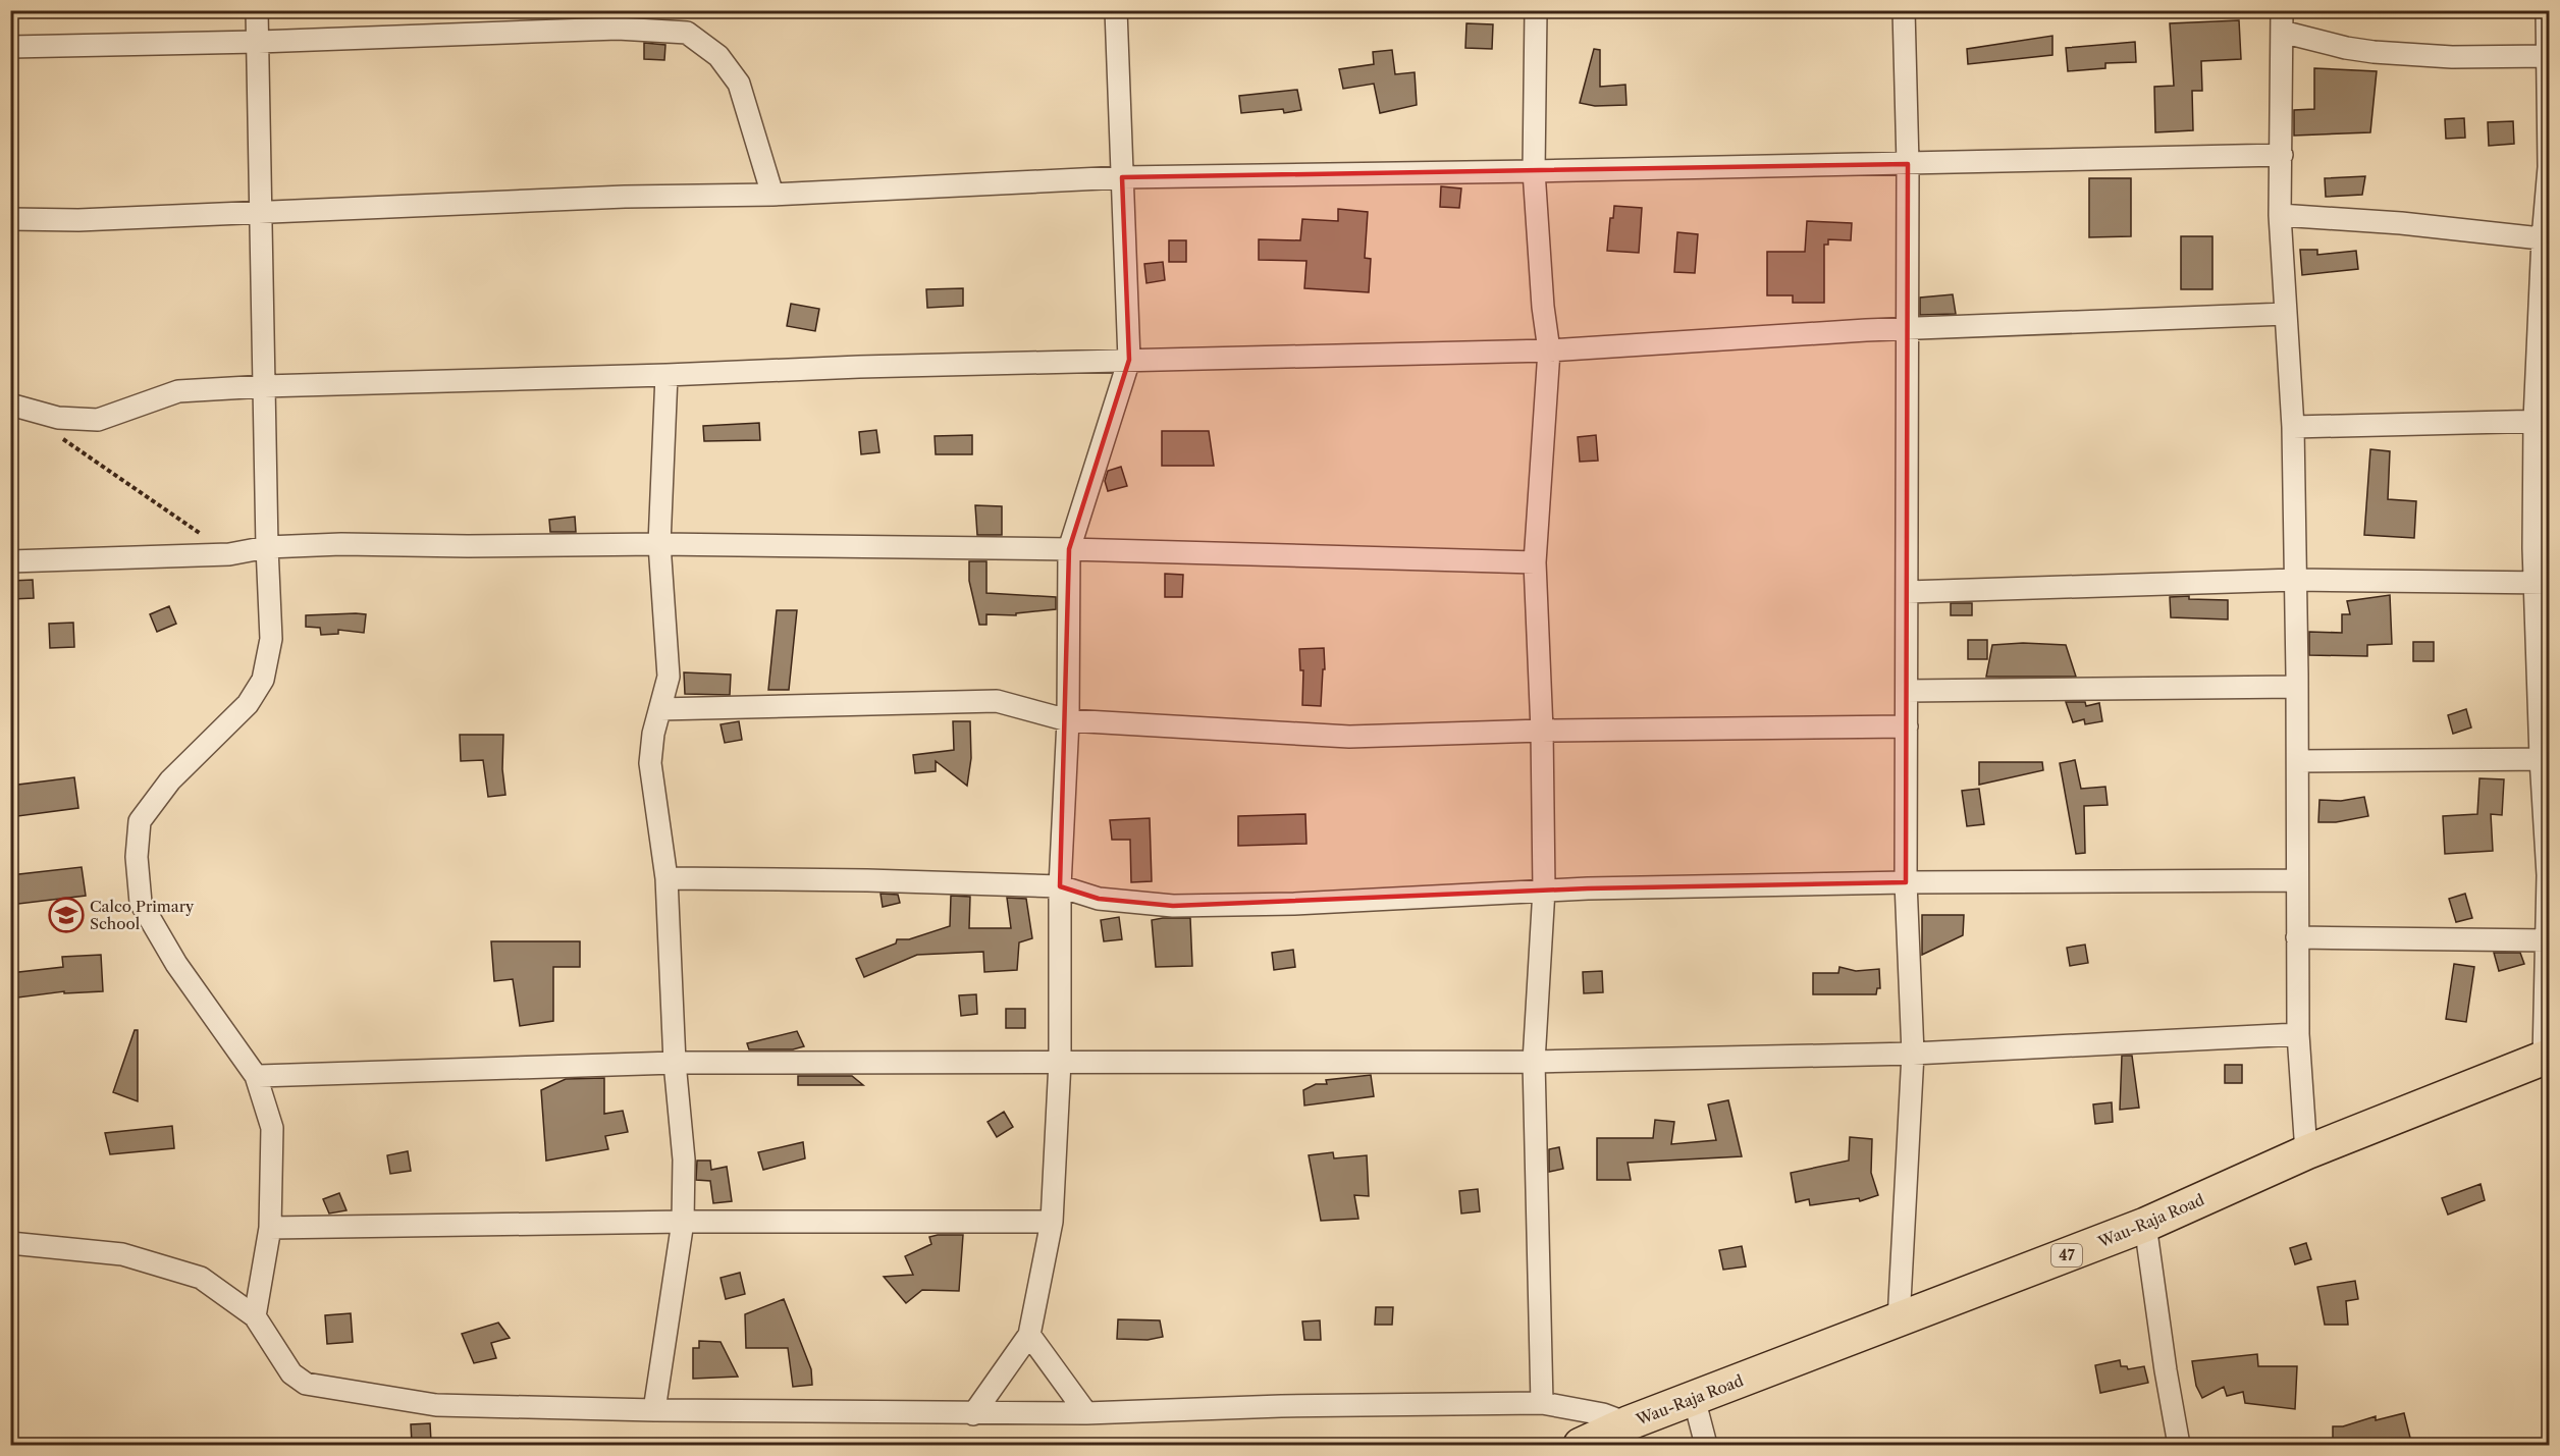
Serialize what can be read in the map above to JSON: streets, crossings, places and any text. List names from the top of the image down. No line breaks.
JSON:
{"streets":{"main road":["Wau-Raja Road","47"]},"places":{"school or university":["Calco Primary School"]}}
